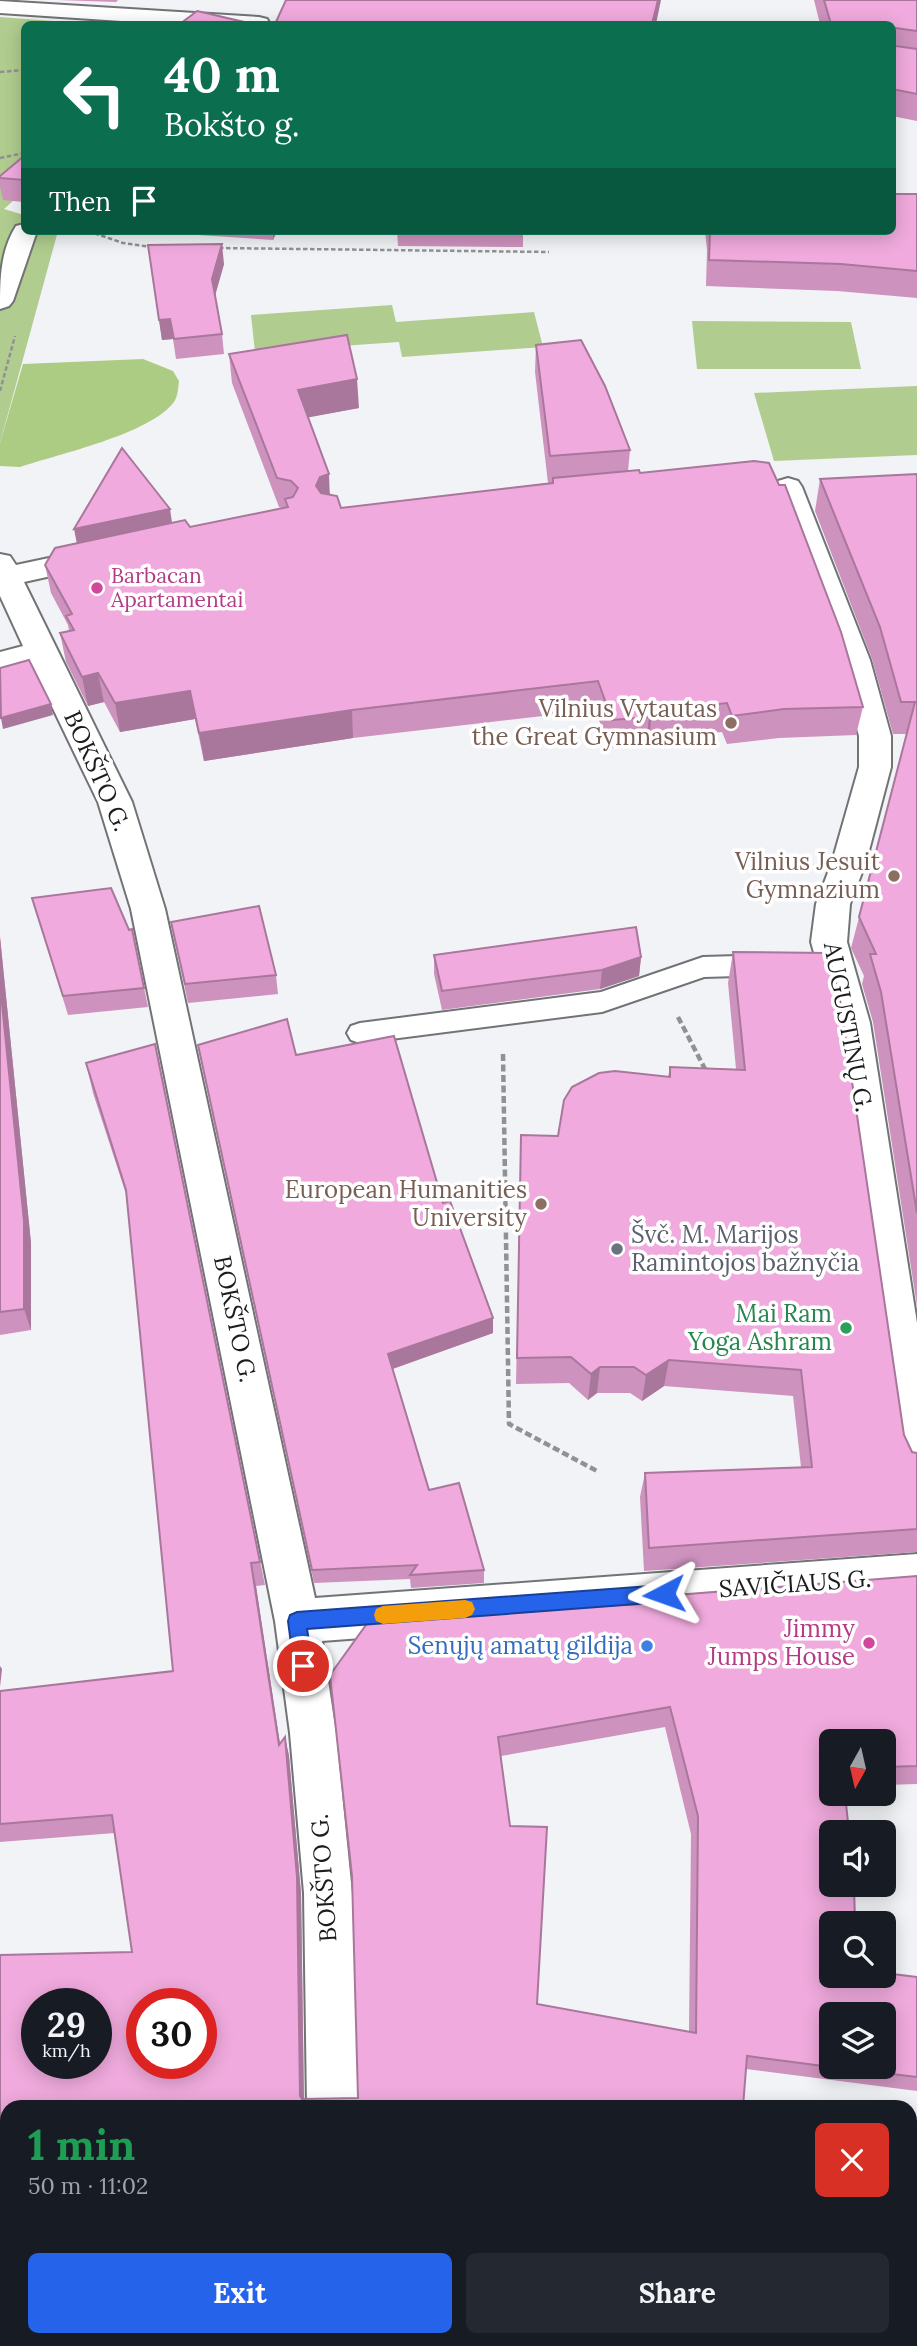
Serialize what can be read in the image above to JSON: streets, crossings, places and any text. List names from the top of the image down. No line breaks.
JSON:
{"streets":{"street":["BOKŠTO G.","AUGUSTINŲ G.","SAVIČIAUS G."]},"crossings":[["BOKŠTO G.","SAVIČIAUS G."]],"places":["Barbacan Apartamentai","Vilnius Vytautas the Great Gymnasium","Vilnius Jesuit Gymnazium","European Humanities University","Švč. M. Marijos Ramintojos bažnyčia","Mai Ram Yoga Ashram","Jimmy Jumps House","Senųjų amatų gildija"],"north":"bottom","page":{"turn":["40 m","Bokšto g."],"then":"Then","speed":"29 km/h","limit":"30","heading":["1 min","50 m · 11:02"],"buttons":["Exit","Share"]}}
